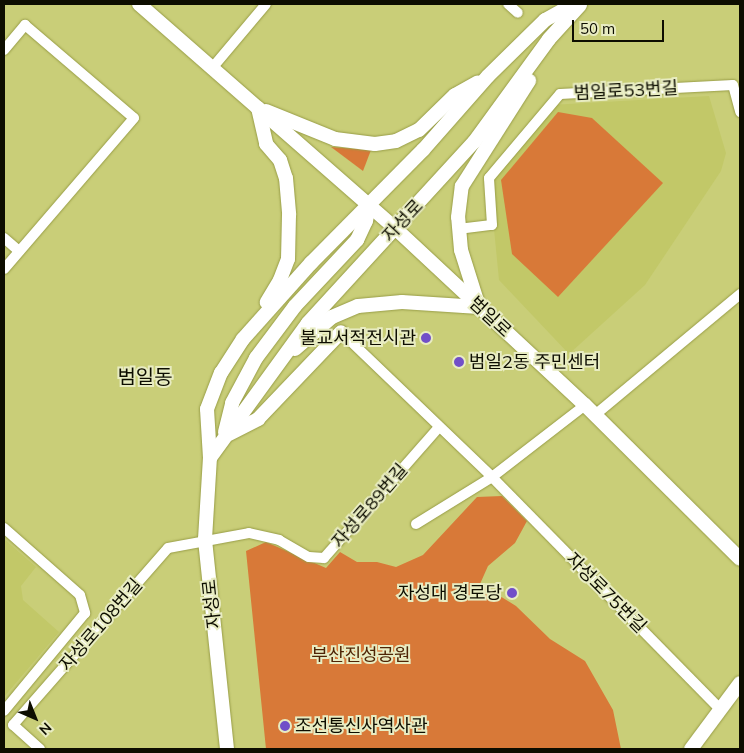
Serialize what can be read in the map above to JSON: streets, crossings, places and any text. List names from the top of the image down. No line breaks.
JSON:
{"streets":{"main road":["자성로","범일로"],"street":["범일로53번길","자성로89번길","자성로75번길","자성로108번길"]},"crossings":[["자성로","범일로"],["자성로","자성로89번길"],["자성로","자성로108번길"],["자성로89번길","자성로75번길"],["자성로89번길","자성로108번길"]],"districts":["범일동"],"parks":["부산진성공원"],"places":["불교서적전시관","범일2동 주민센터","자성대 경로당","조선통신사역사관"],"scale_bar":"50 m","north":"bottom right"}
